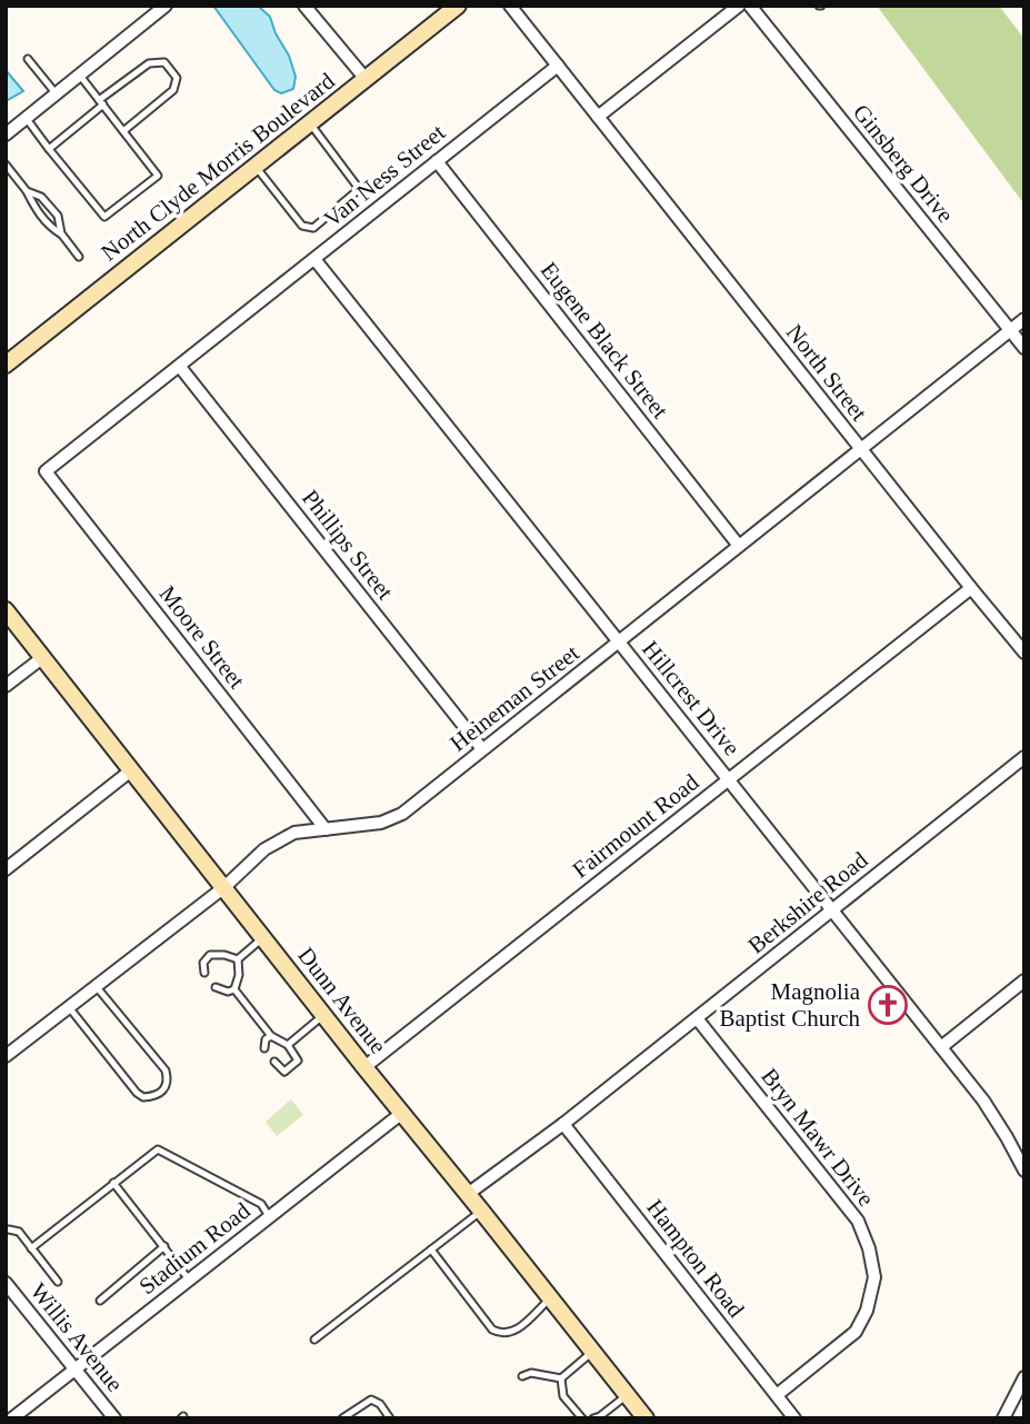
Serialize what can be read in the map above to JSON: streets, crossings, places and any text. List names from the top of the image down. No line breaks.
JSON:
{"streets":{"main road":["North Clyde Morris Boulevard","Dunn Avenue"],"street":["Ginsberg Drive","Van Ness Street","Eugene Black Street","North Street","Phillips Street","Moore Street","Heineman Street","Hillcrest Drive","Fairmount Road","Berkshire Road","Bryn Mawr Drive","Stadium Road","Hampton Road","Willis Avenue"]},"crossings":[["Ginsberg Drive","Heineman Street"],["Van Ness Street","Eugene Black Street"],["Van Ness Street","Phillips Street"],["Van Ness Street","Moore Street"],["Van Ness Street","Hillcrest Drive"],["Eugene Black Street","Heineman Street"],["North Street","Heineman Street"],["North Street","Fairmount Road"],["Phillips Street","Heineman Street"],["Moore Street","Heineman Street"],["Heineman Street","Hillcrest Drive"],["Heineman Street","Dunn Avenue"],["Hillcrest Drive","Fairmount Road"],["Hillcrest Drive","Berkshire Road"],["Fairmount Road","Dunn Avenue"],["Berkshire Road","Dunn Avenue"],["Berkshire Road","Bryn Mawr Drive"],["Berkshire Road","Hampton Road"],["Dunn Avenue","Stadium Road"],["Bryn Mawr Drive","Hampton Road"],["Stadium Road","Willis Avenue"]],"places":{"church":["Magnolia Baptist Church"]}}
